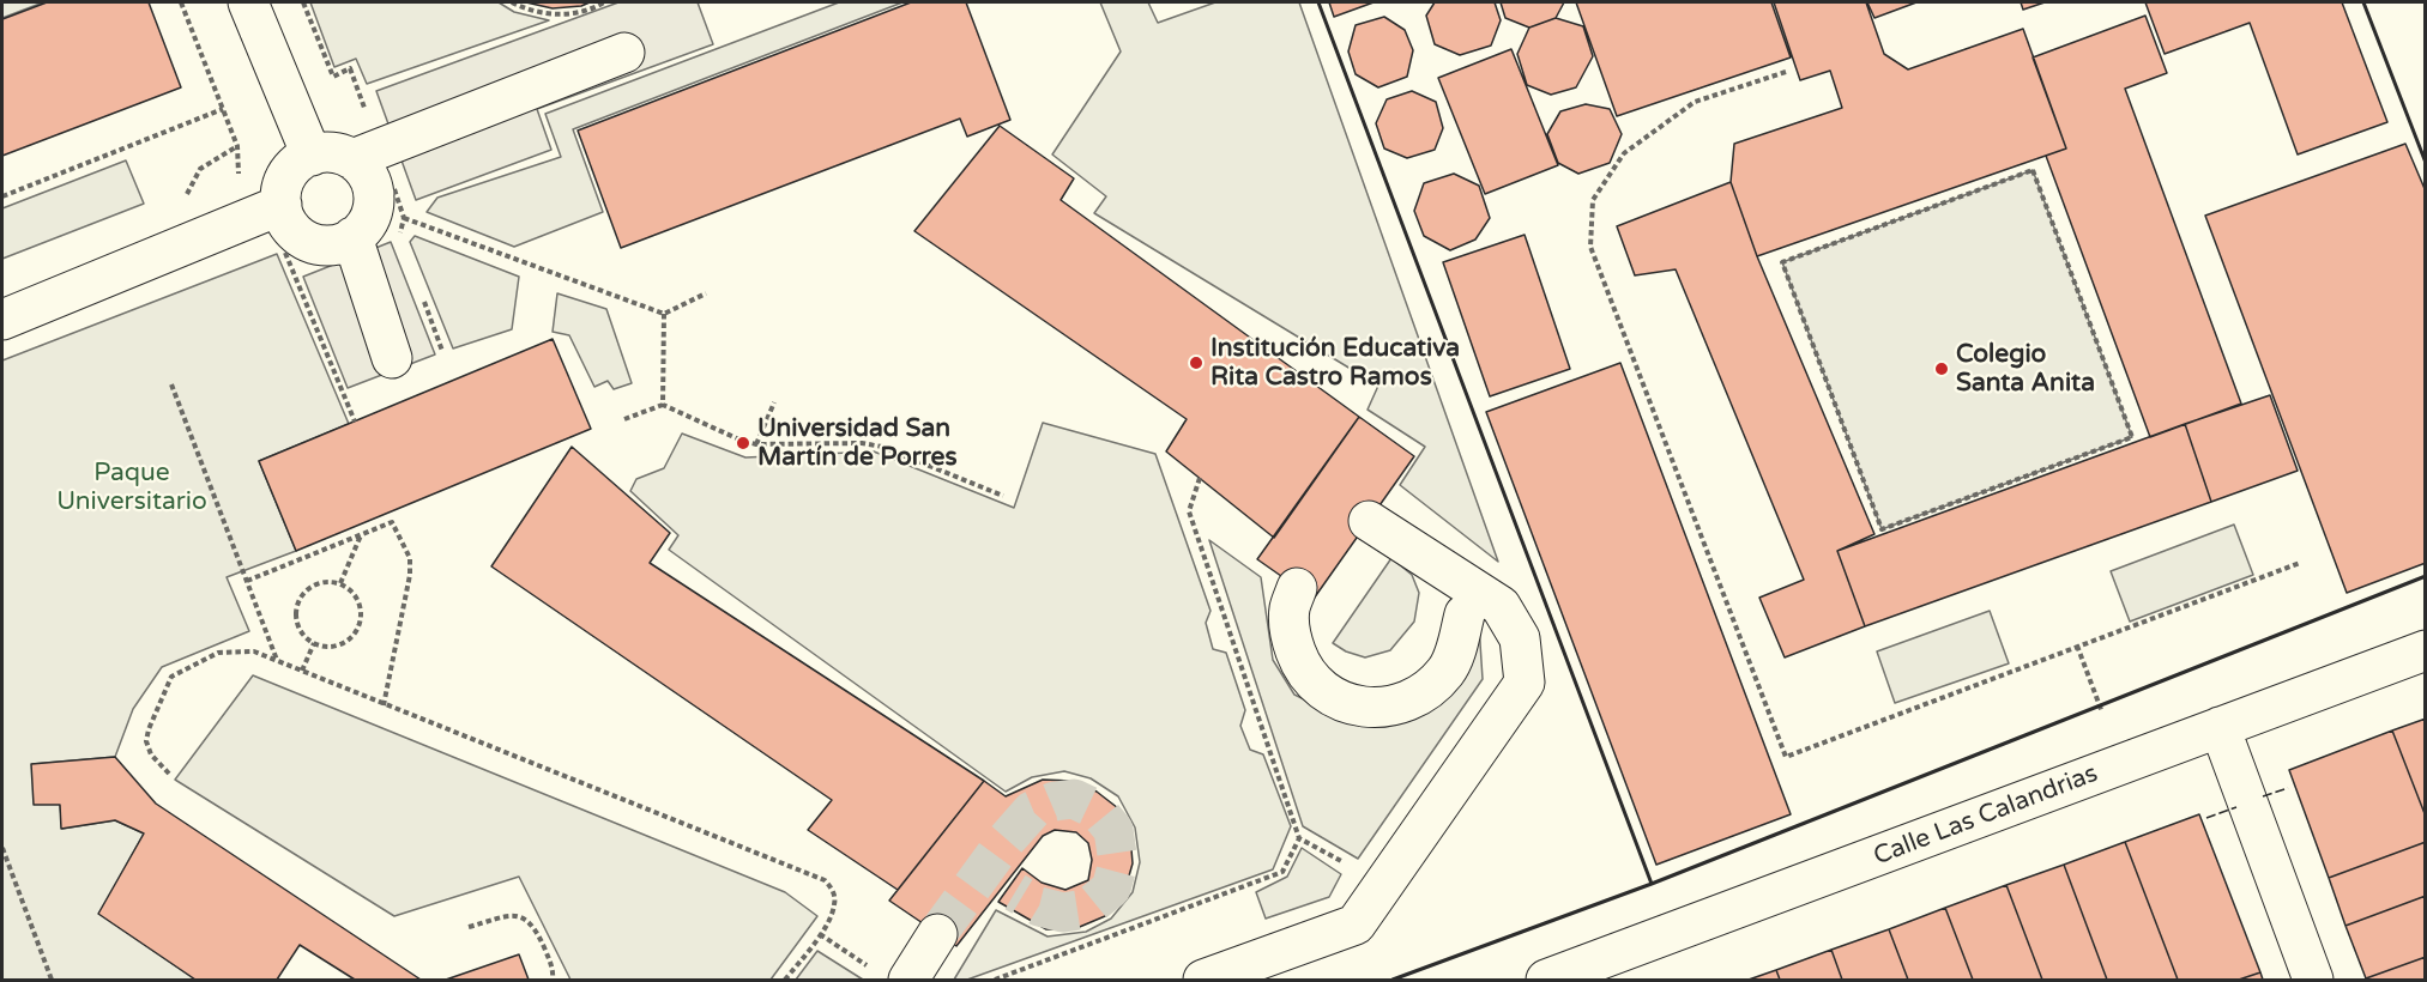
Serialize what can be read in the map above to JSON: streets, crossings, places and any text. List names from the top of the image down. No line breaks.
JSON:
{"streets":{"street":["Calle Las Calandrias"]},"parks":["Paque Universitario"],"places":["Institución Educativa Rita Castro Ramos","Colegio Santa Anita","Universidad San Martín de Porres"]}
